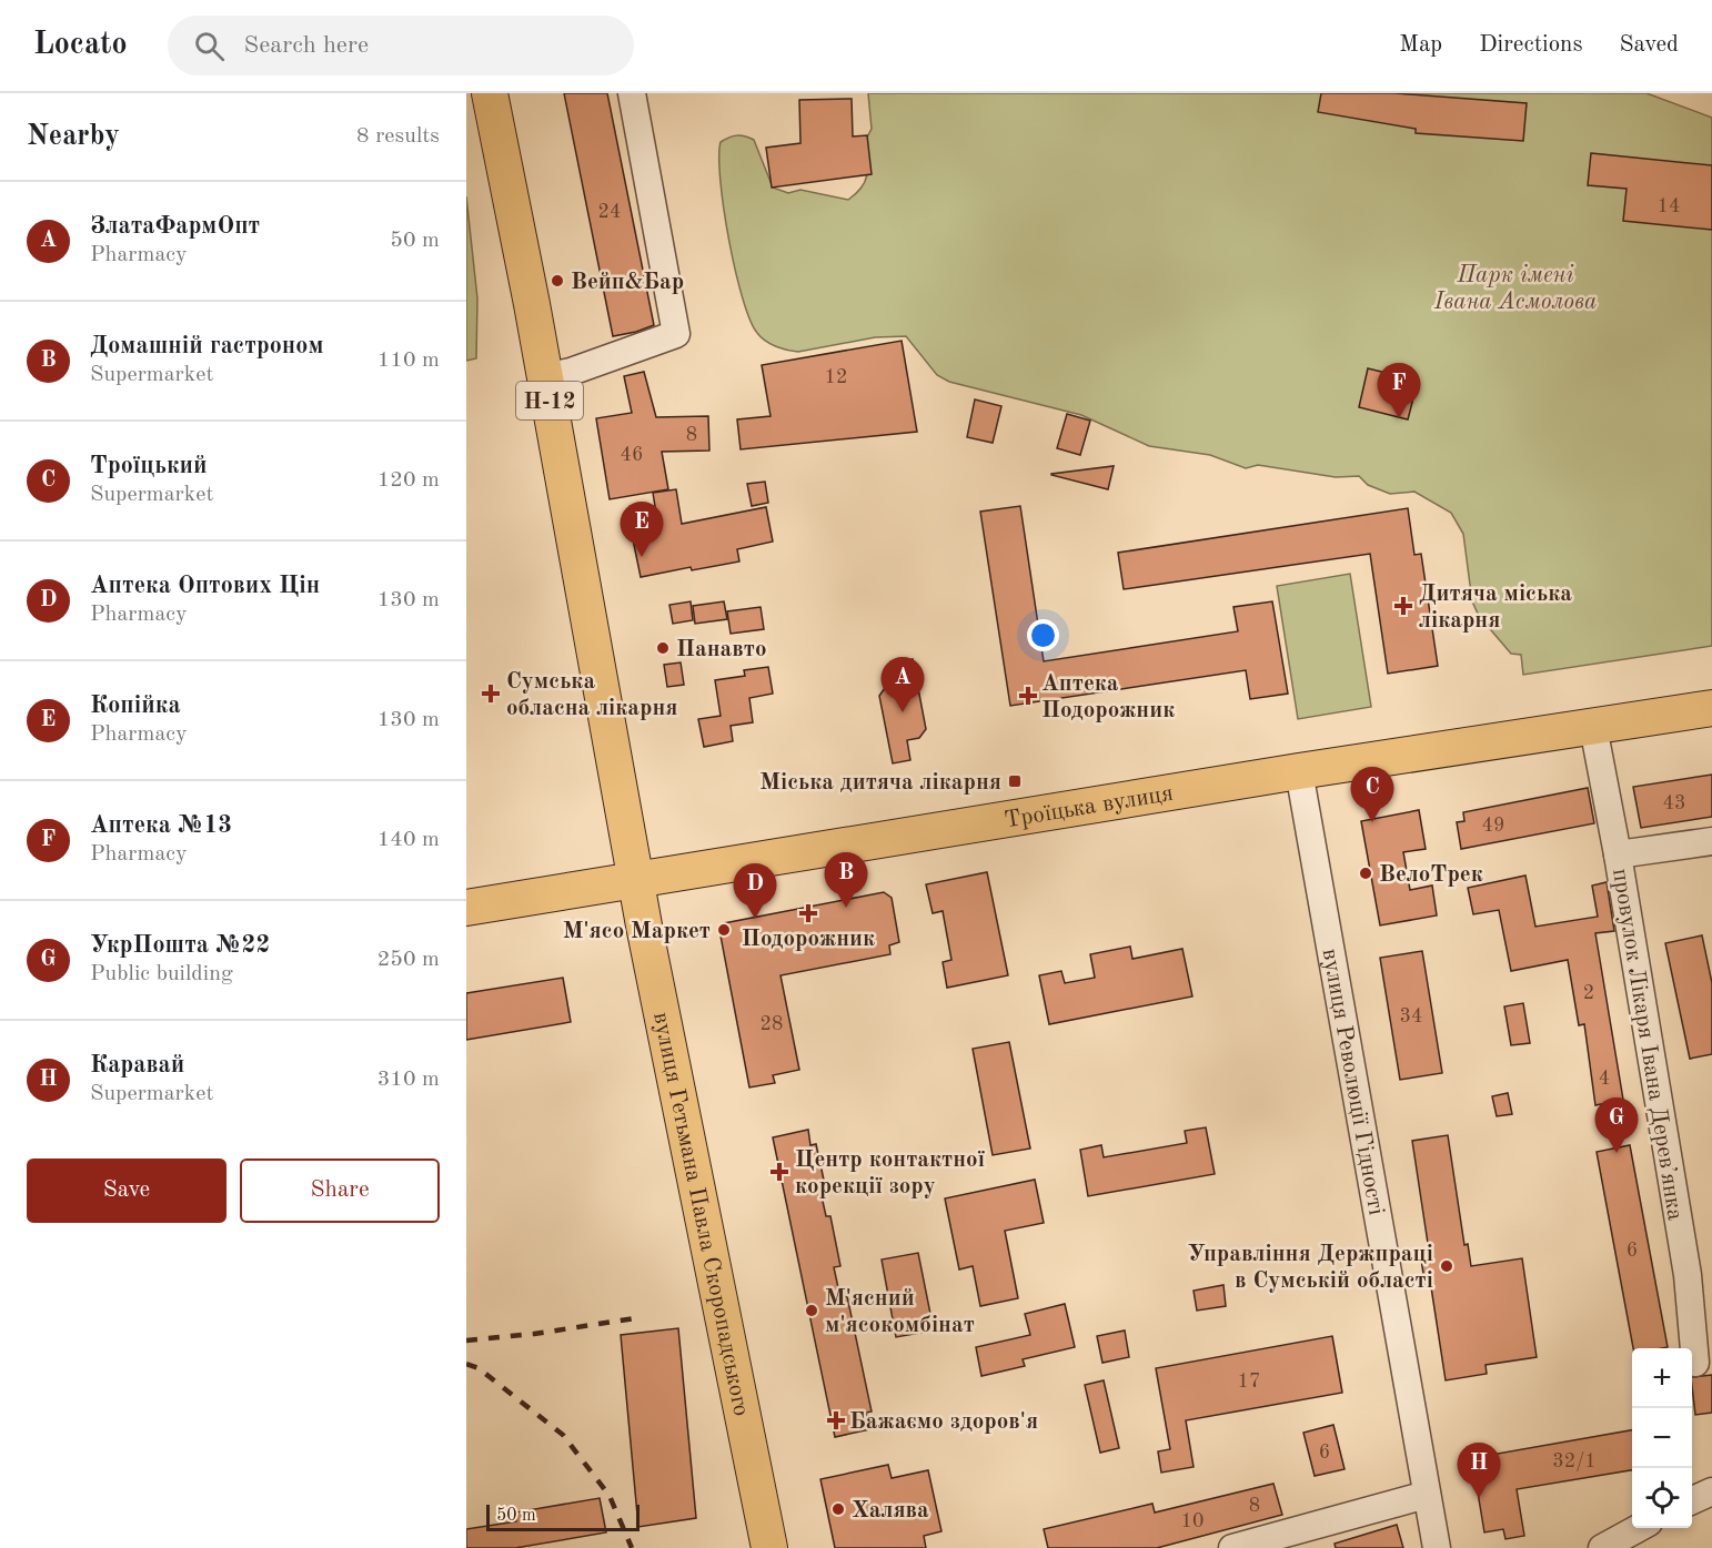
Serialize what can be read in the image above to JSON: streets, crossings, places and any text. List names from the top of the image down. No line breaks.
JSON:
{"streets":{"main road":["Н-12","Троїцька вулиця","вулиця Гетьмана Павла Скоропадського"],"street":["провулок Лікаря Івана Деревʼянка","вулиця Революції Гідності"]},"crossings":[["Н-12","Троїцька вулиця"],["Н-12","вулиця Гетьмана Павла Скоропадського"],["Троїцька вулиця","провулок Лікаря Івана Деревʼянка"],["Троїцька вулиця","вулиця Революції Гідності"],["Троїцька вулиця","вулиця Гетьмана Павла Скоропадського"]],"parks":["Парк імені Івана Асмолова"],"places":{"other":["Вейп&Бар","Панавто","ВелоТрек","М'ясо Маркет","Управління Держпраці в Сумській області","М'ясний м'ясокомбінат","Халява"],"health":["Дитяча міська лікарня","Сумська обласна лікарня","Аптека Подорожник","Подорожник","Центр контактної корекції зору","Бажаємо здоров'я"],"transit":["Міська дитяча лікарня"]},"house_numbers":["14","24","12","8","46","43","49","2","34","28","4","6","17","6","32/1","8","10"],"scale_bar":"50 m","page":{"header":"Locato","search":"Search here","nav":["Map","Directions","Saved"],"heading":["Nearby","8 results"],"list":[{"mark":"A","name":"ЗлатаФармОпт","note":"Pharmacy","value":"50 m"},{"mark":"B","name":"Домашній гастроном","note":"Supermarket","value":"110 m"},{"mark":"C","name":"Троїцький","note":"Supermarket","value":"120 m"},{"mark":"D","name":"Аптека Оптових Цін","note":"Pharmacy","value":"130 m"},{"mark":"E","name":"Копійка","note":"Pharmacy","value":"130 m"},{"mark":"F","name":"Аптека №13","note":"Pharmacy","value":"140 m"},{"mark":"G","name":"УкрПошта №22","note":"Public building","value":"250 m"},{"mark":"H","name":"Каравай","note":"Supermarket","value":"310 m"}],"pins":["F","E","A","C","B","D","G","H"],"buttons":["Save","Share"],"map_buttons":["+","−"],"scale":"50 m"}}
